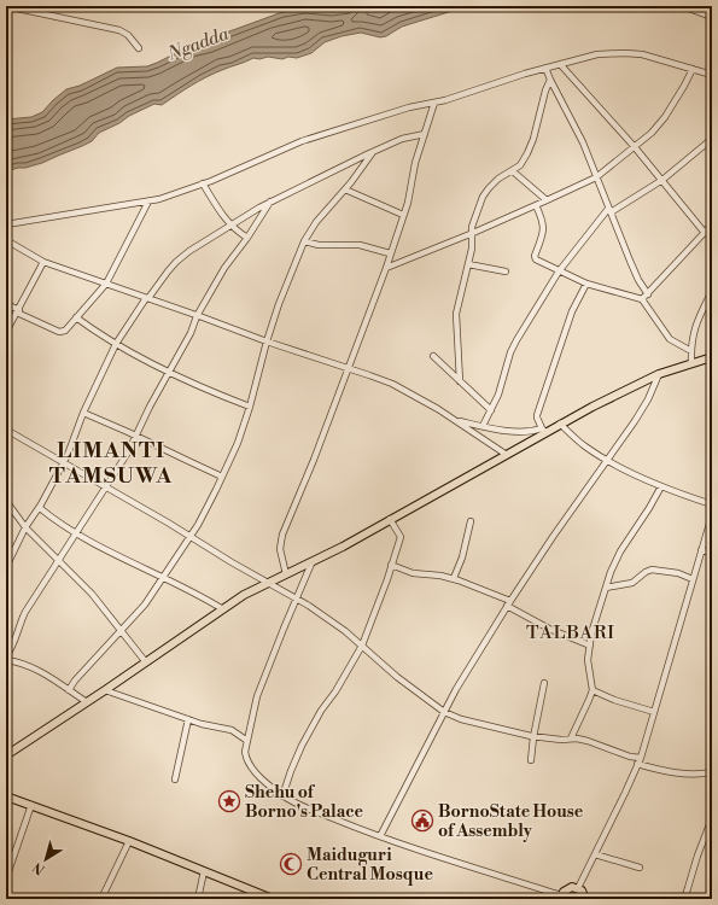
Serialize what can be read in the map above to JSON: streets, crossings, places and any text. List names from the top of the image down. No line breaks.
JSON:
{"districts":["LIMANTI TAMSUWA","TALBARI"],"water":["Ngadda"],"places":{"place":["Shehu of Borno's Palace"],"public building":["BornoState House of Assembly"],"mosque":["Maiduguri Central Mosque"]},"north":"bottom left"}
